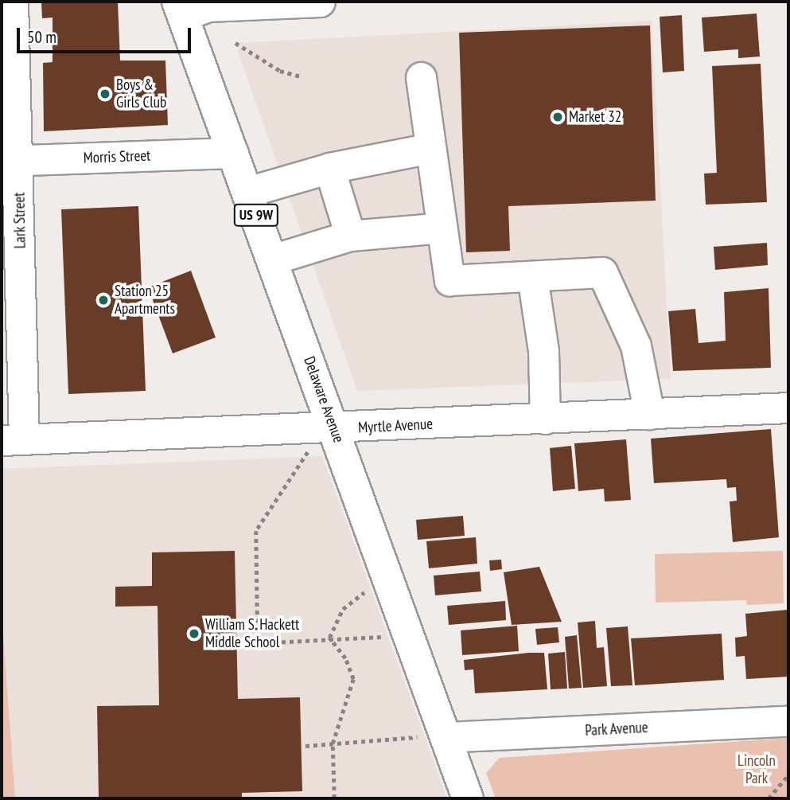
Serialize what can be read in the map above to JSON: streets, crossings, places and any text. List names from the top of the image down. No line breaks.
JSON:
{"streets":{"main road":["US 9W","Delaware Avenue"],"street":["Morris Street","Lark Street","Myrtle Avenue","Park Avenue"]},"crossings":[["Morris Street","Lark Street"],["Morris Street","Delaware Avenue"],["Lark Street","Myrtle Avenue"],["Delaware Avenue","Myrtle Avenue"],["Delaware Avenue","Park Avenue"]],"parks":["Lincoln Park"],"places":["Boys & Girls Club","Market 32","Station 25 Apartments","William S. Hackett Middle School"],"scale_bar":"50 m"}
